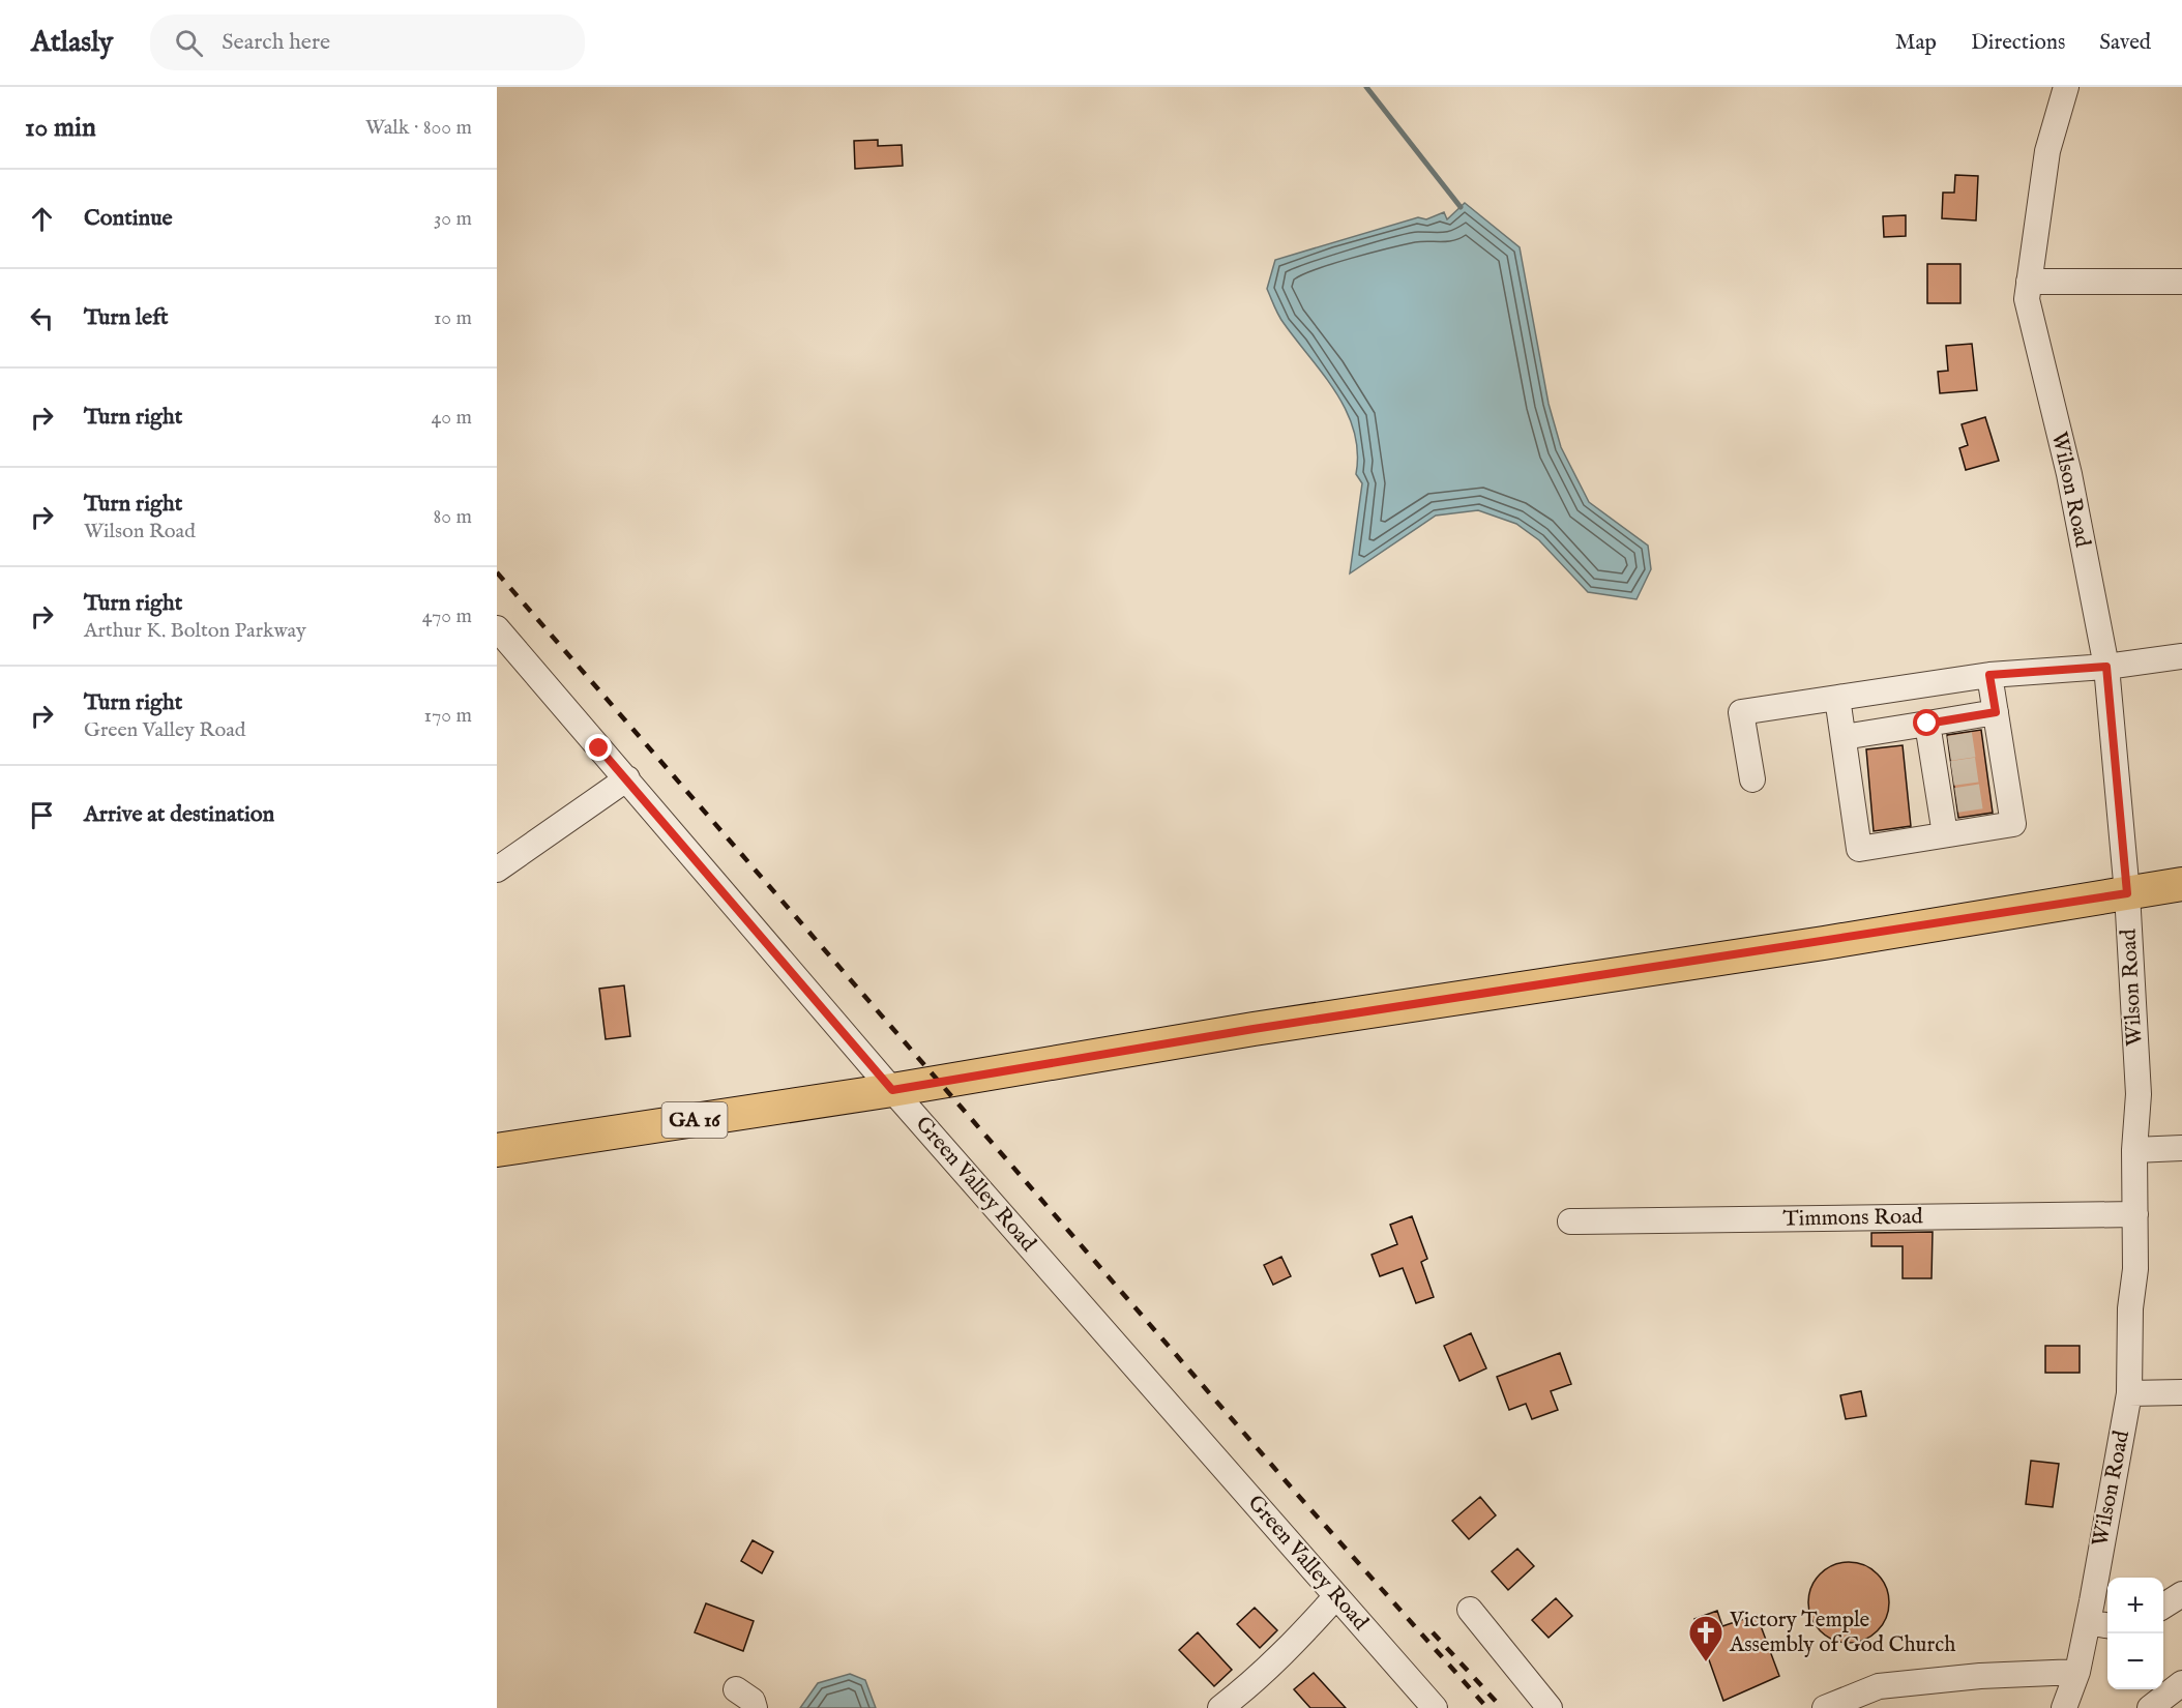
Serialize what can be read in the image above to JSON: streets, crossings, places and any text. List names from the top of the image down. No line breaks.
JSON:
{"streets":{"main road":["GA 16"],"street":["Wilson Road","Green Valley Road","Timmons Road"]},"crossings":[["Wilson Road","GA 16"],["Wilson Road","Timmons Road"],["GA 16","Green Valley Road"]],"places":{"church":["Victory Temple Assembly of God Church"]},"page":{"header":"Atlasly","search":"Search here","nav":["Map","Directions","Saved"],"heading":["10 min","Walk · 800 m"],"list":[["Continue","30 m"],["Turn left","10 m"],["Turn right","40 m"],["Turn right","Wilson Road","80 m"],["Turn right","Arthur K. Bolton Parkway","470 m"],["Turn right","Green Valley Road","170 m"],"Arrive at destination"],"map_buttons":["+","−"]}}
